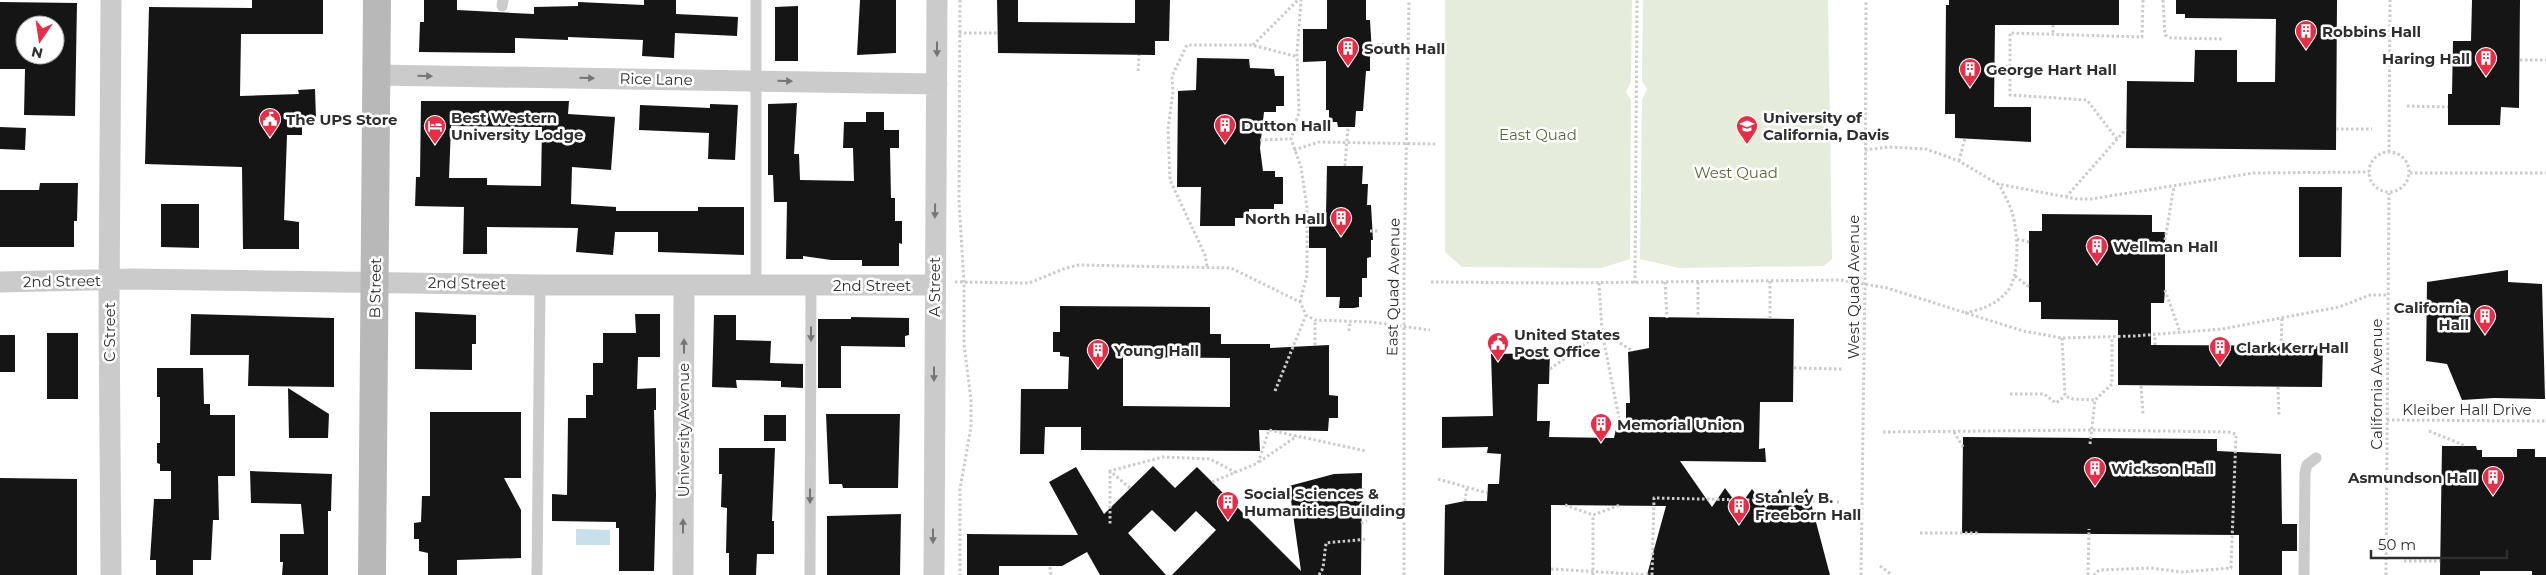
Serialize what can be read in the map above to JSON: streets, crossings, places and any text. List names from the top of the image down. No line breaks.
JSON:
{"streets":{"street":["Rice Lane","2nd Street","A Street","B Street","C Street","University Avenue"],"path":["East Quad Avenue","West Quad Avenue","California Avenue","Kleiber Hall Drive"]},"crossings":[["Rice Lane","A Street"],["Rice Lane","B Street"],["2nd Street","A Street"],["2nd Street","B Street"],["2nd Street","C Street"],["2nd Street","University Avenue"],["California Avenue","Kleiber Hall Drive"]],"one_way":["Rice Lane","A Street","University Avenue"],"parks":["East Quad","West Quad"],"places":{"building":["Robbins Hall","South Hall","Haring Hall","George Hart Hall","Dutton Hall","North Hall","Wellman Hall","California Hall","Clark Kerr Hall","Young Hall","Memorial Union","Wickson Hall","Asmundson Hall","Social Sciences & Humanities Building","Stanley B. Freeborn Hall"],"public building":["The UPS Store","United States Post Office"],"hotel":["Best Western University Lodge"],"school or university":["University of California, Davis"]},"scale_bar":"50 m","north":"bottom"}
